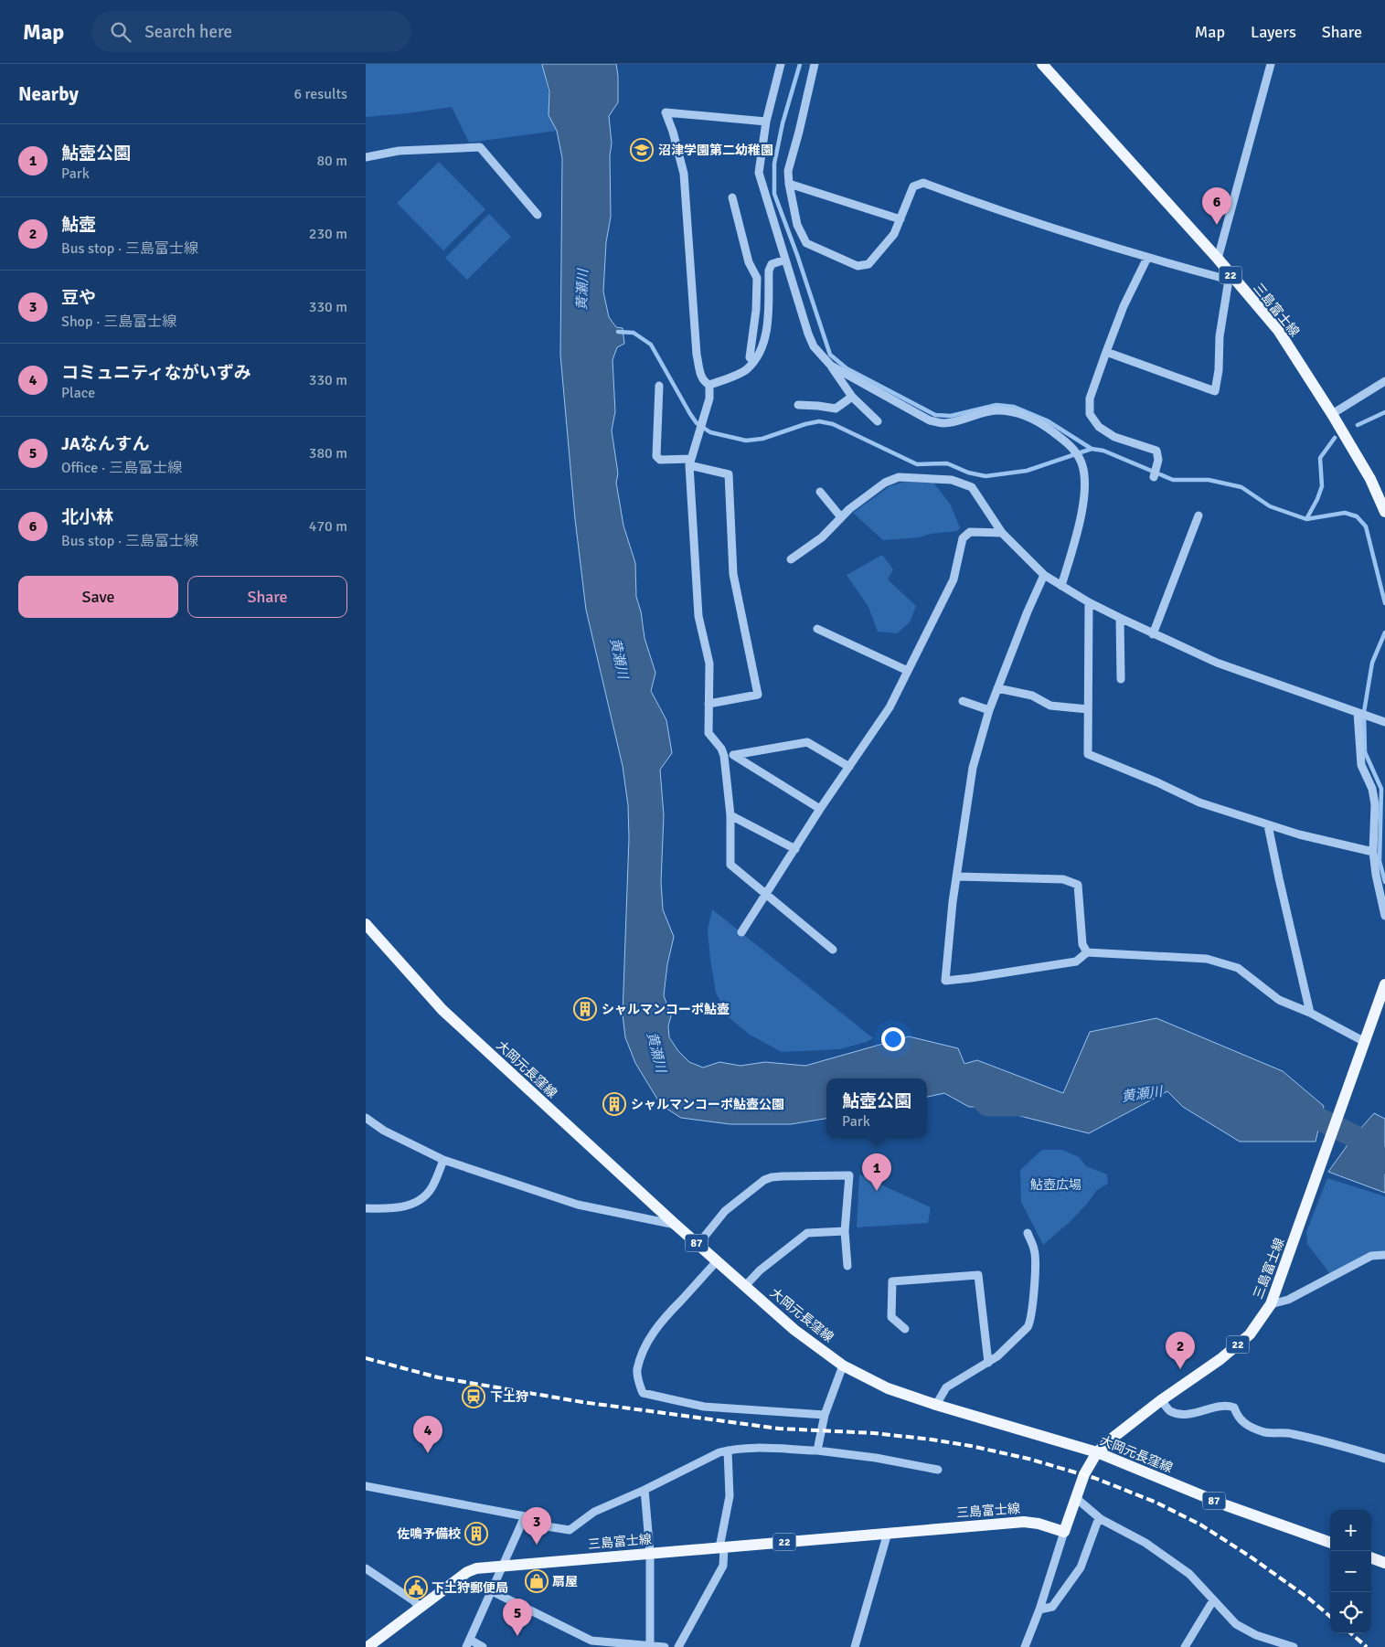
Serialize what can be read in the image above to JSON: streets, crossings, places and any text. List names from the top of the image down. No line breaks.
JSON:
{"streets":{"main road":["22","三島富士線","大岡元長窪線","87"]},"crossings":[["三島富士線","大岡元長窪線"]],"water":["黄瀬川"],"parks":["鮎壺広場"],"places":{"school or university":["沼津学園第二幼稚園"],"building":["シャルマンコーポ鮎壺","シャルマンコーポ鮎壺公園","佐鳴予備校"],"station":["下土狩"],"shop":["扇屋"],"public building":["下土狩郵便局"]},"page":{"header":"Map","search":"Search here","nav":["Map","Layers","Share"],"heading":["Nearby","6 results"],"list":[{"mark":"1","name":"鮎壺公園","note":"Park","value":"80 m"},{"mark":"2","name":"鮎壺","note":"Bus stop · 三島富士線","value":"230 m"},{"mark":"3","name":"豆や","note":"Shop · 三島富士線","value":"330 m"},{"mark":"4","name":"コミュニティながいずみ","note":"Place","value":"330 m"},{"mark":"5","name":"JAなんすん","note":"Office · 三島富士線","value":"380 m"},{"mark":"6","name":"北小林","note":"Bus stop · 三島富士線","value":"470 m"}],"pins":["6","1","2","4","3","5"],"buttons":["Save","Share"],"popup":["鮎壺公園","Park"],"map_buttons":["+","−"]}}
